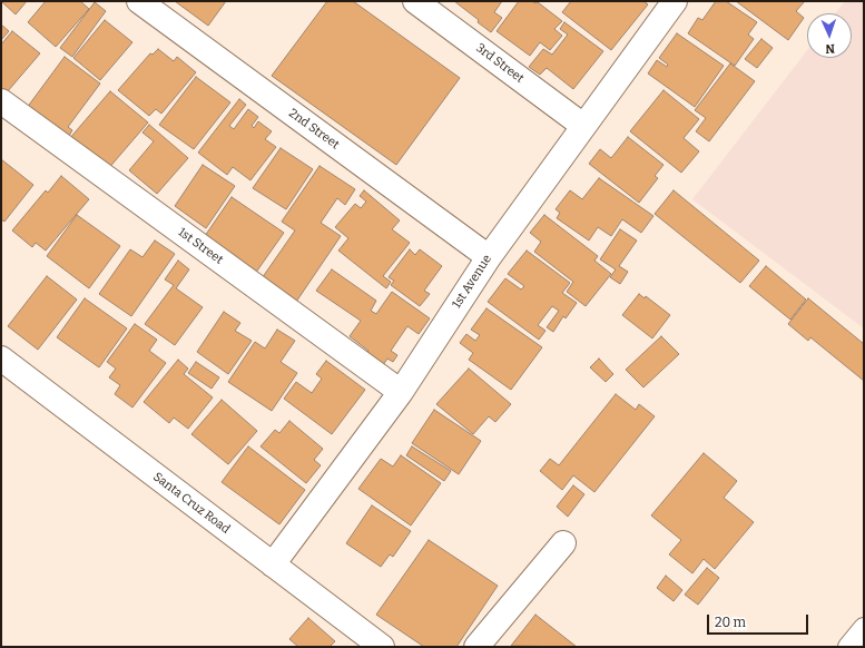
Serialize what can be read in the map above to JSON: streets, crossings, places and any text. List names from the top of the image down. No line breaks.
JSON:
{"streets":{"street":["3rd Street","2nd Street","1st Street","1st Avenue","Santa Cruz Road"]},"crossings":[["3rd Street","1st Avenue"],["2nd Street","1st Avenue"],["1st Street","1st Avenue"],["1st Avenue","Santa Cruz Road"]],"scale_bar":"20 m","north":"bottom"}
